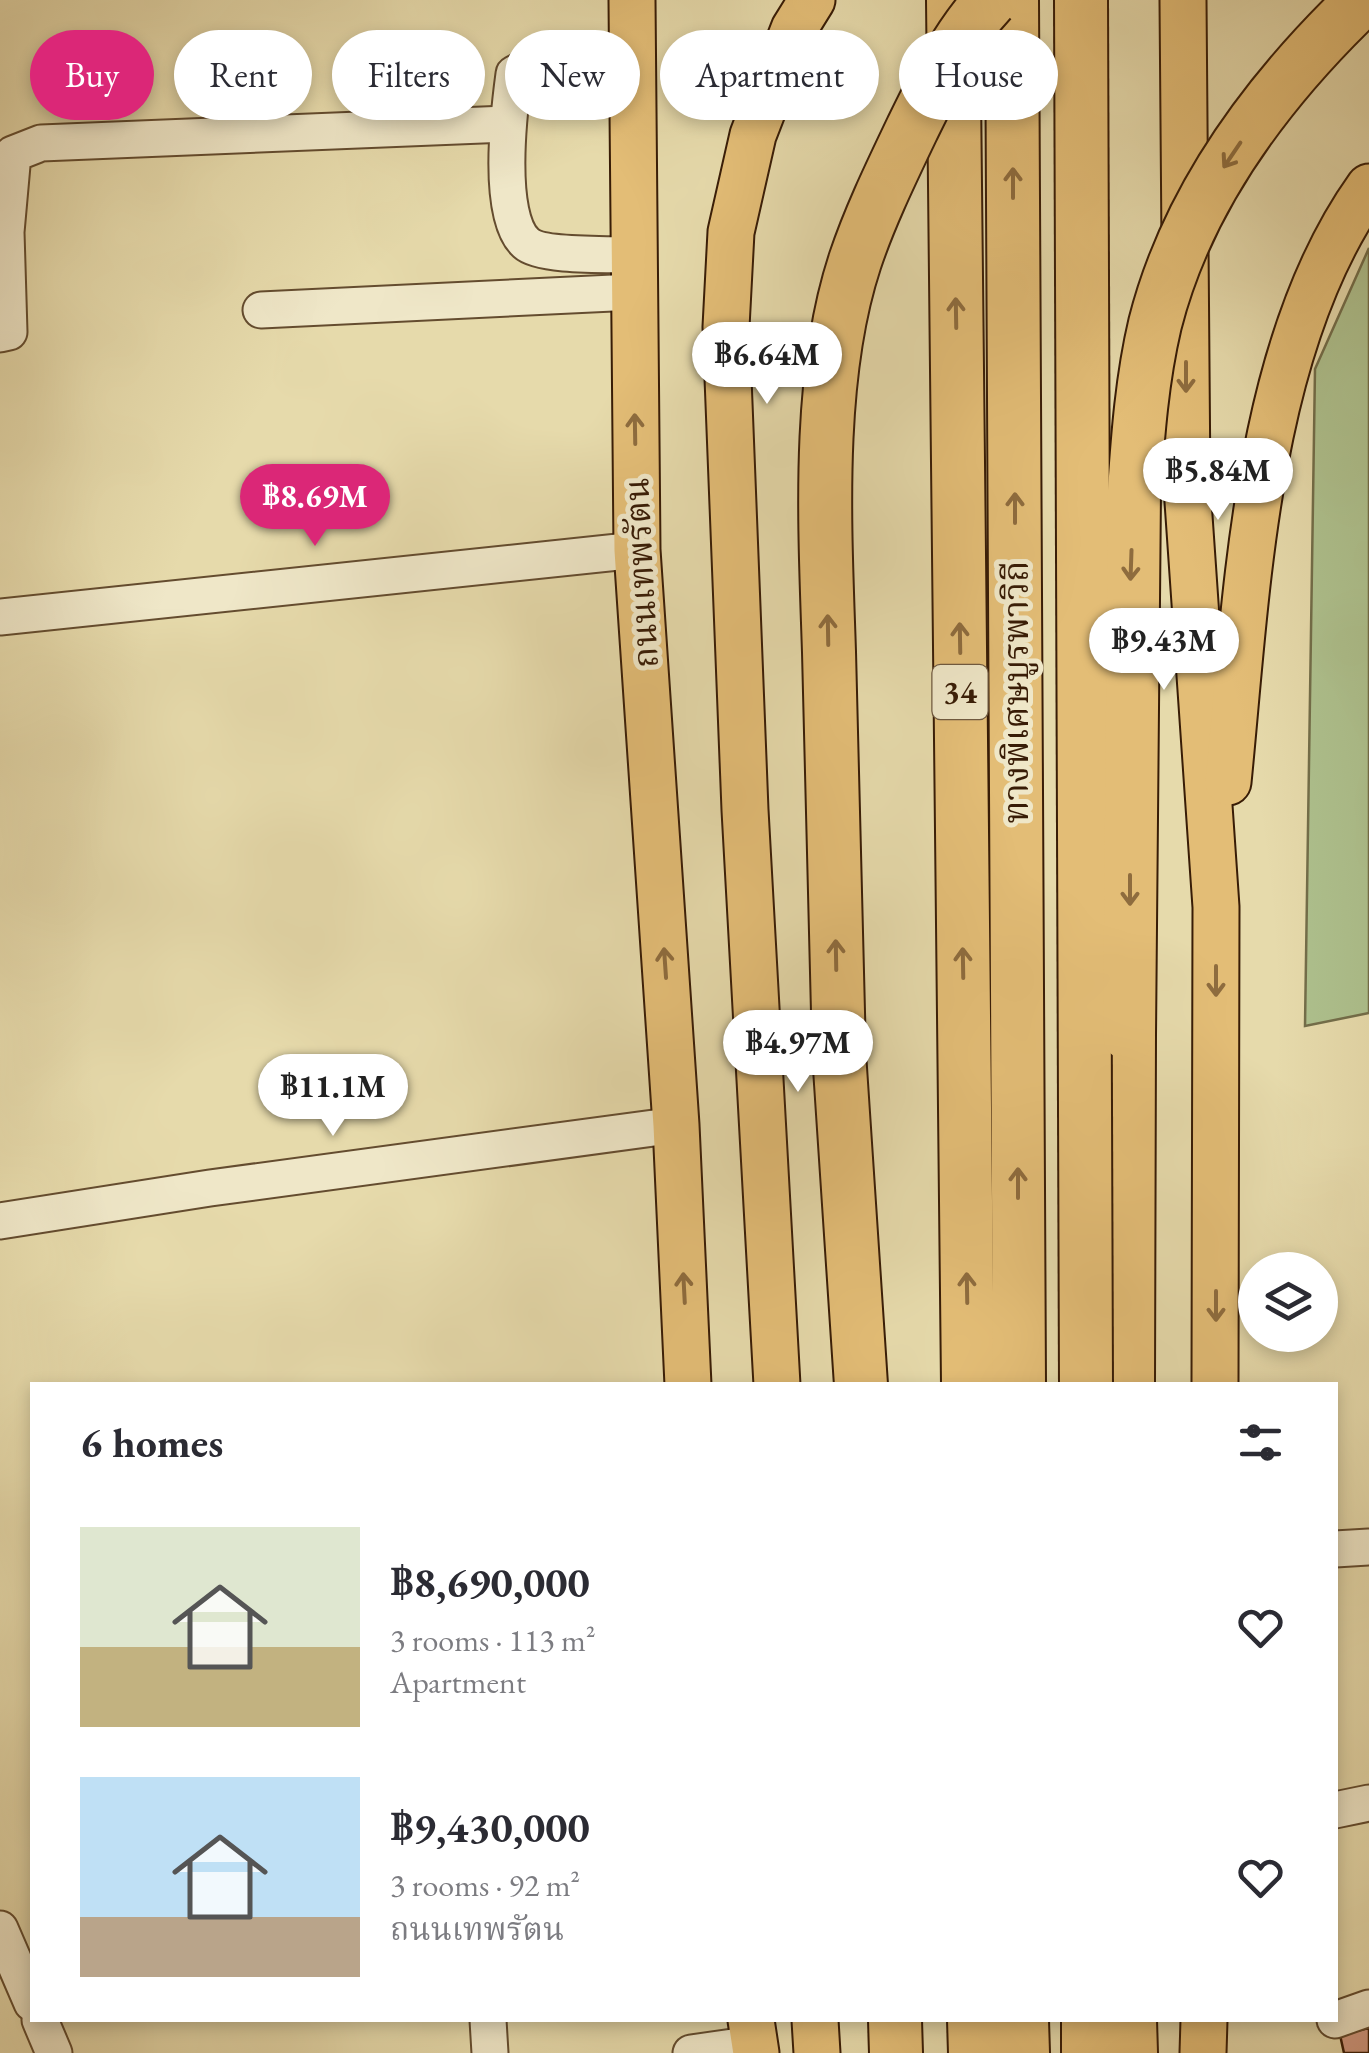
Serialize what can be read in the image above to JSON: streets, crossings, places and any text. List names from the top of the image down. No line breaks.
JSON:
{"streets":{"highway":["34","ทางพิเศษบูรพาวิถี"],"main road":["ถนนเทพรัตน"]},"page":{"chip":["Buy","Rent","Filters","New","Apartment","House"],"price":["฿6.64M","฿5.84M","฿8.69M","฿9.43M","฿4.97M","฿11.1M"],"heading":"6 homes","list":[{"name":"฿8,690,000","note":"3 rooms · 113 m² · Apartment"},{"name":"฿9,430,000","note":"3 rooms · 92 m² · ถนนเทพรัตน"}]}}
